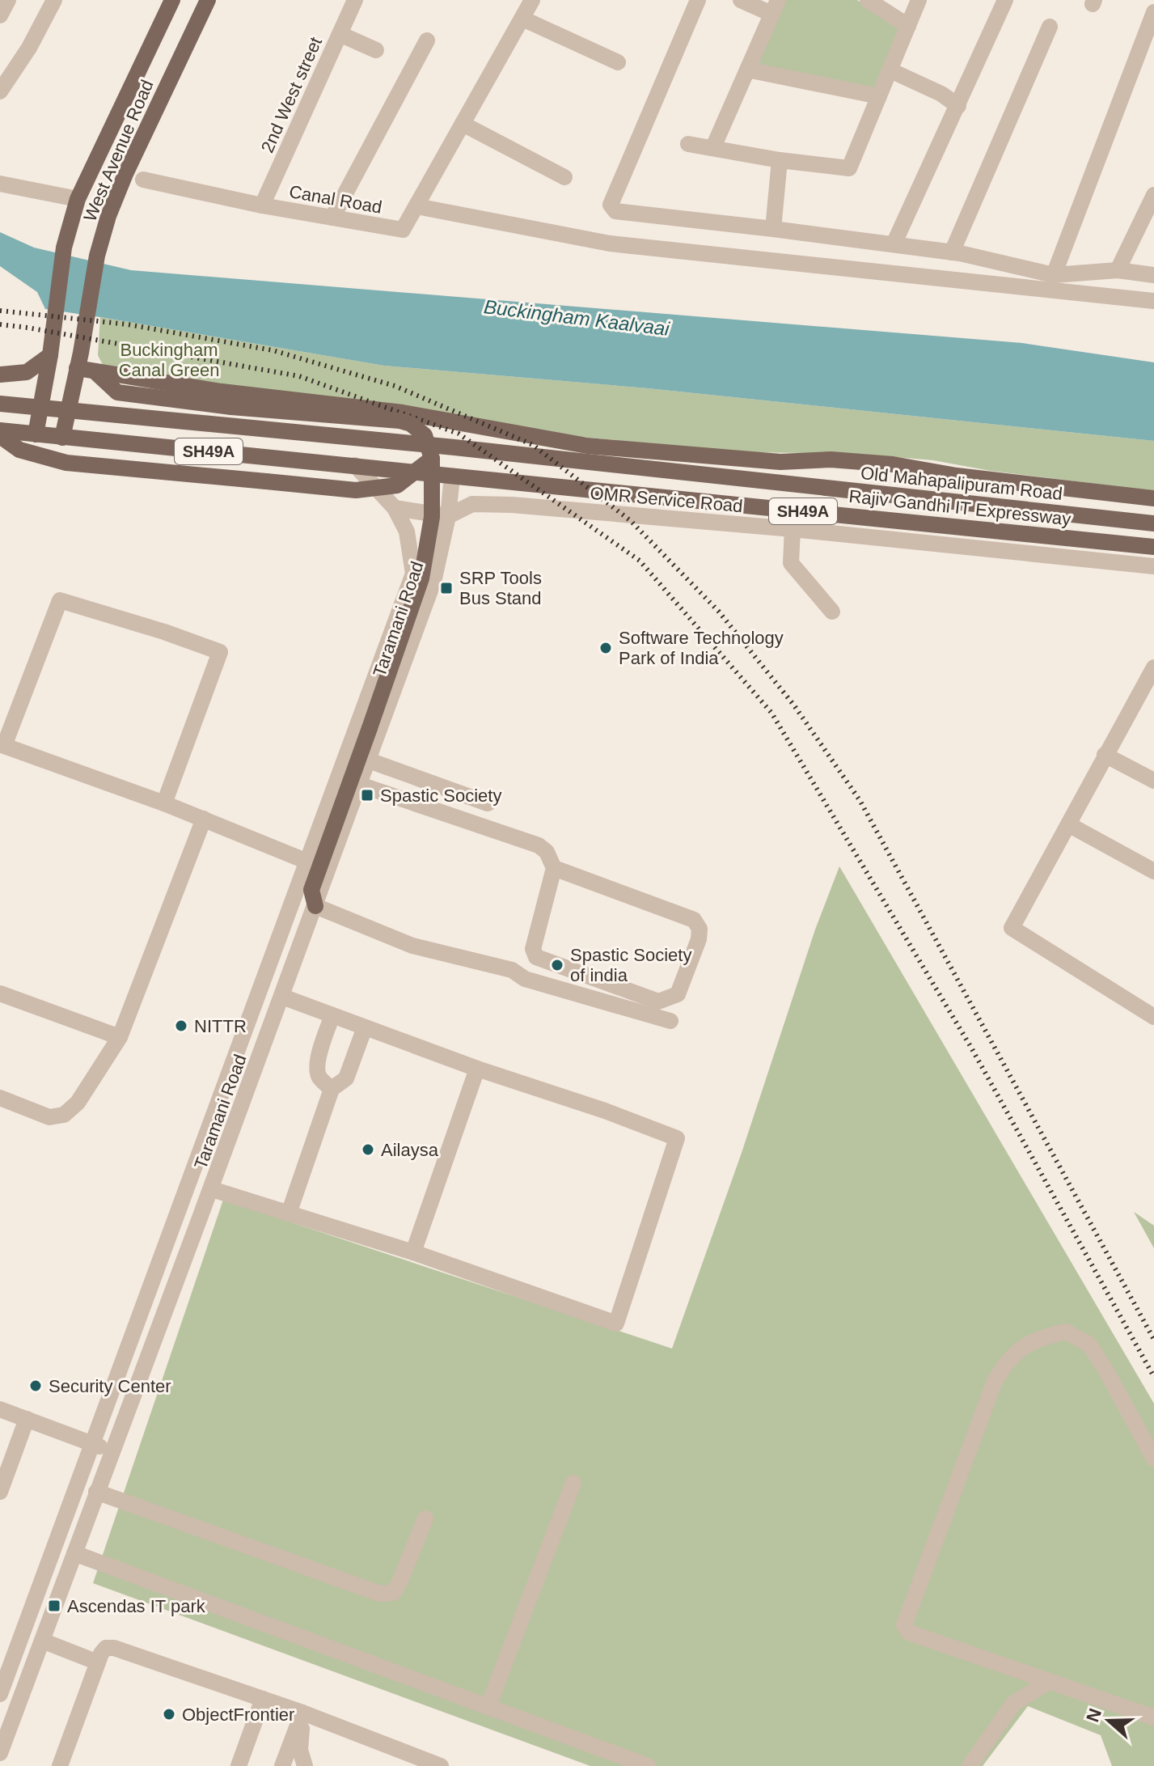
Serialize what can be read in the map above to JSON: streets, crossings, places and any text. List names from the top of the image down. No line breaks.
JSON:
{"streets":{"main road":["West Avenue Road","SH49A","Old Mahapalipuram Road","Rajiv Gandhi IT Expressway"],"street":["2nd West street","Canal Road","OMR Service Road","Taramani Road"]},"crossings":[["2nd West street","Canal Road"],["West Avenue Road","SH49A"],["SH49A","Old Mahapalipuram Road"],["SH49A","Rajiv Gandhi IT Expressway"],["OMR Service Road","Taramani Road"],["Rajiv Gandhi IT Expressway","Taramani Road"]],"water":["Buckingham Kaalvaai"],"parks":["Buckingham Canal Green"],"places":{"transit":["SRP Tools Bus Stand","Spastic Society","Ascendas IT park"],"other":["Software Technology Park of India","Spastic Society of india","NITTR","Ailaysa","Security Center","ObjectFrontier"]},"north":"left"}
